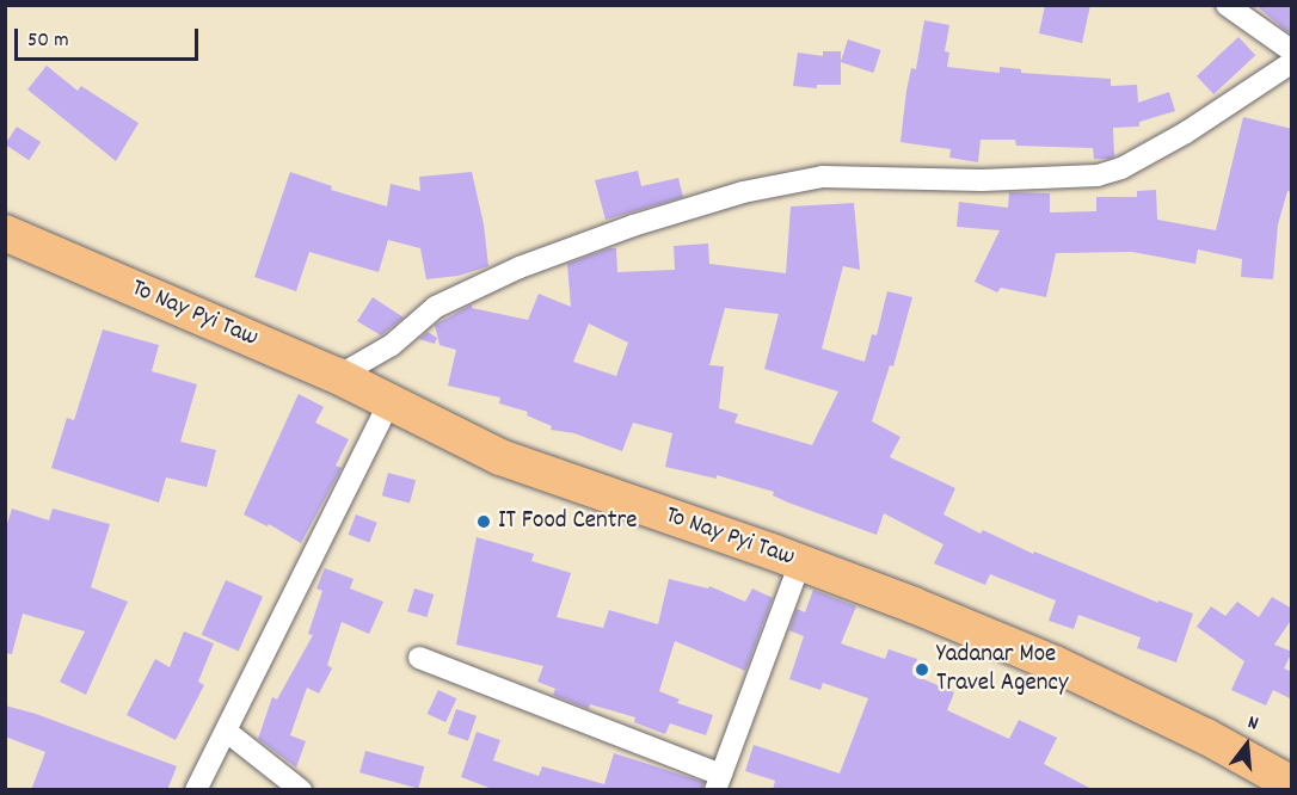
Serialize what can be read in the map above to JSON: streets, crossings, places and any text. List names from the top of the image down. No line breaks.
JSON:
{"streets":{"main road":["To Nay Pyi Taw"]},"places":["IT Food Centre","Yadanar Moe Travel Agency"],"scale_bar":"50 m","north":"top"}
